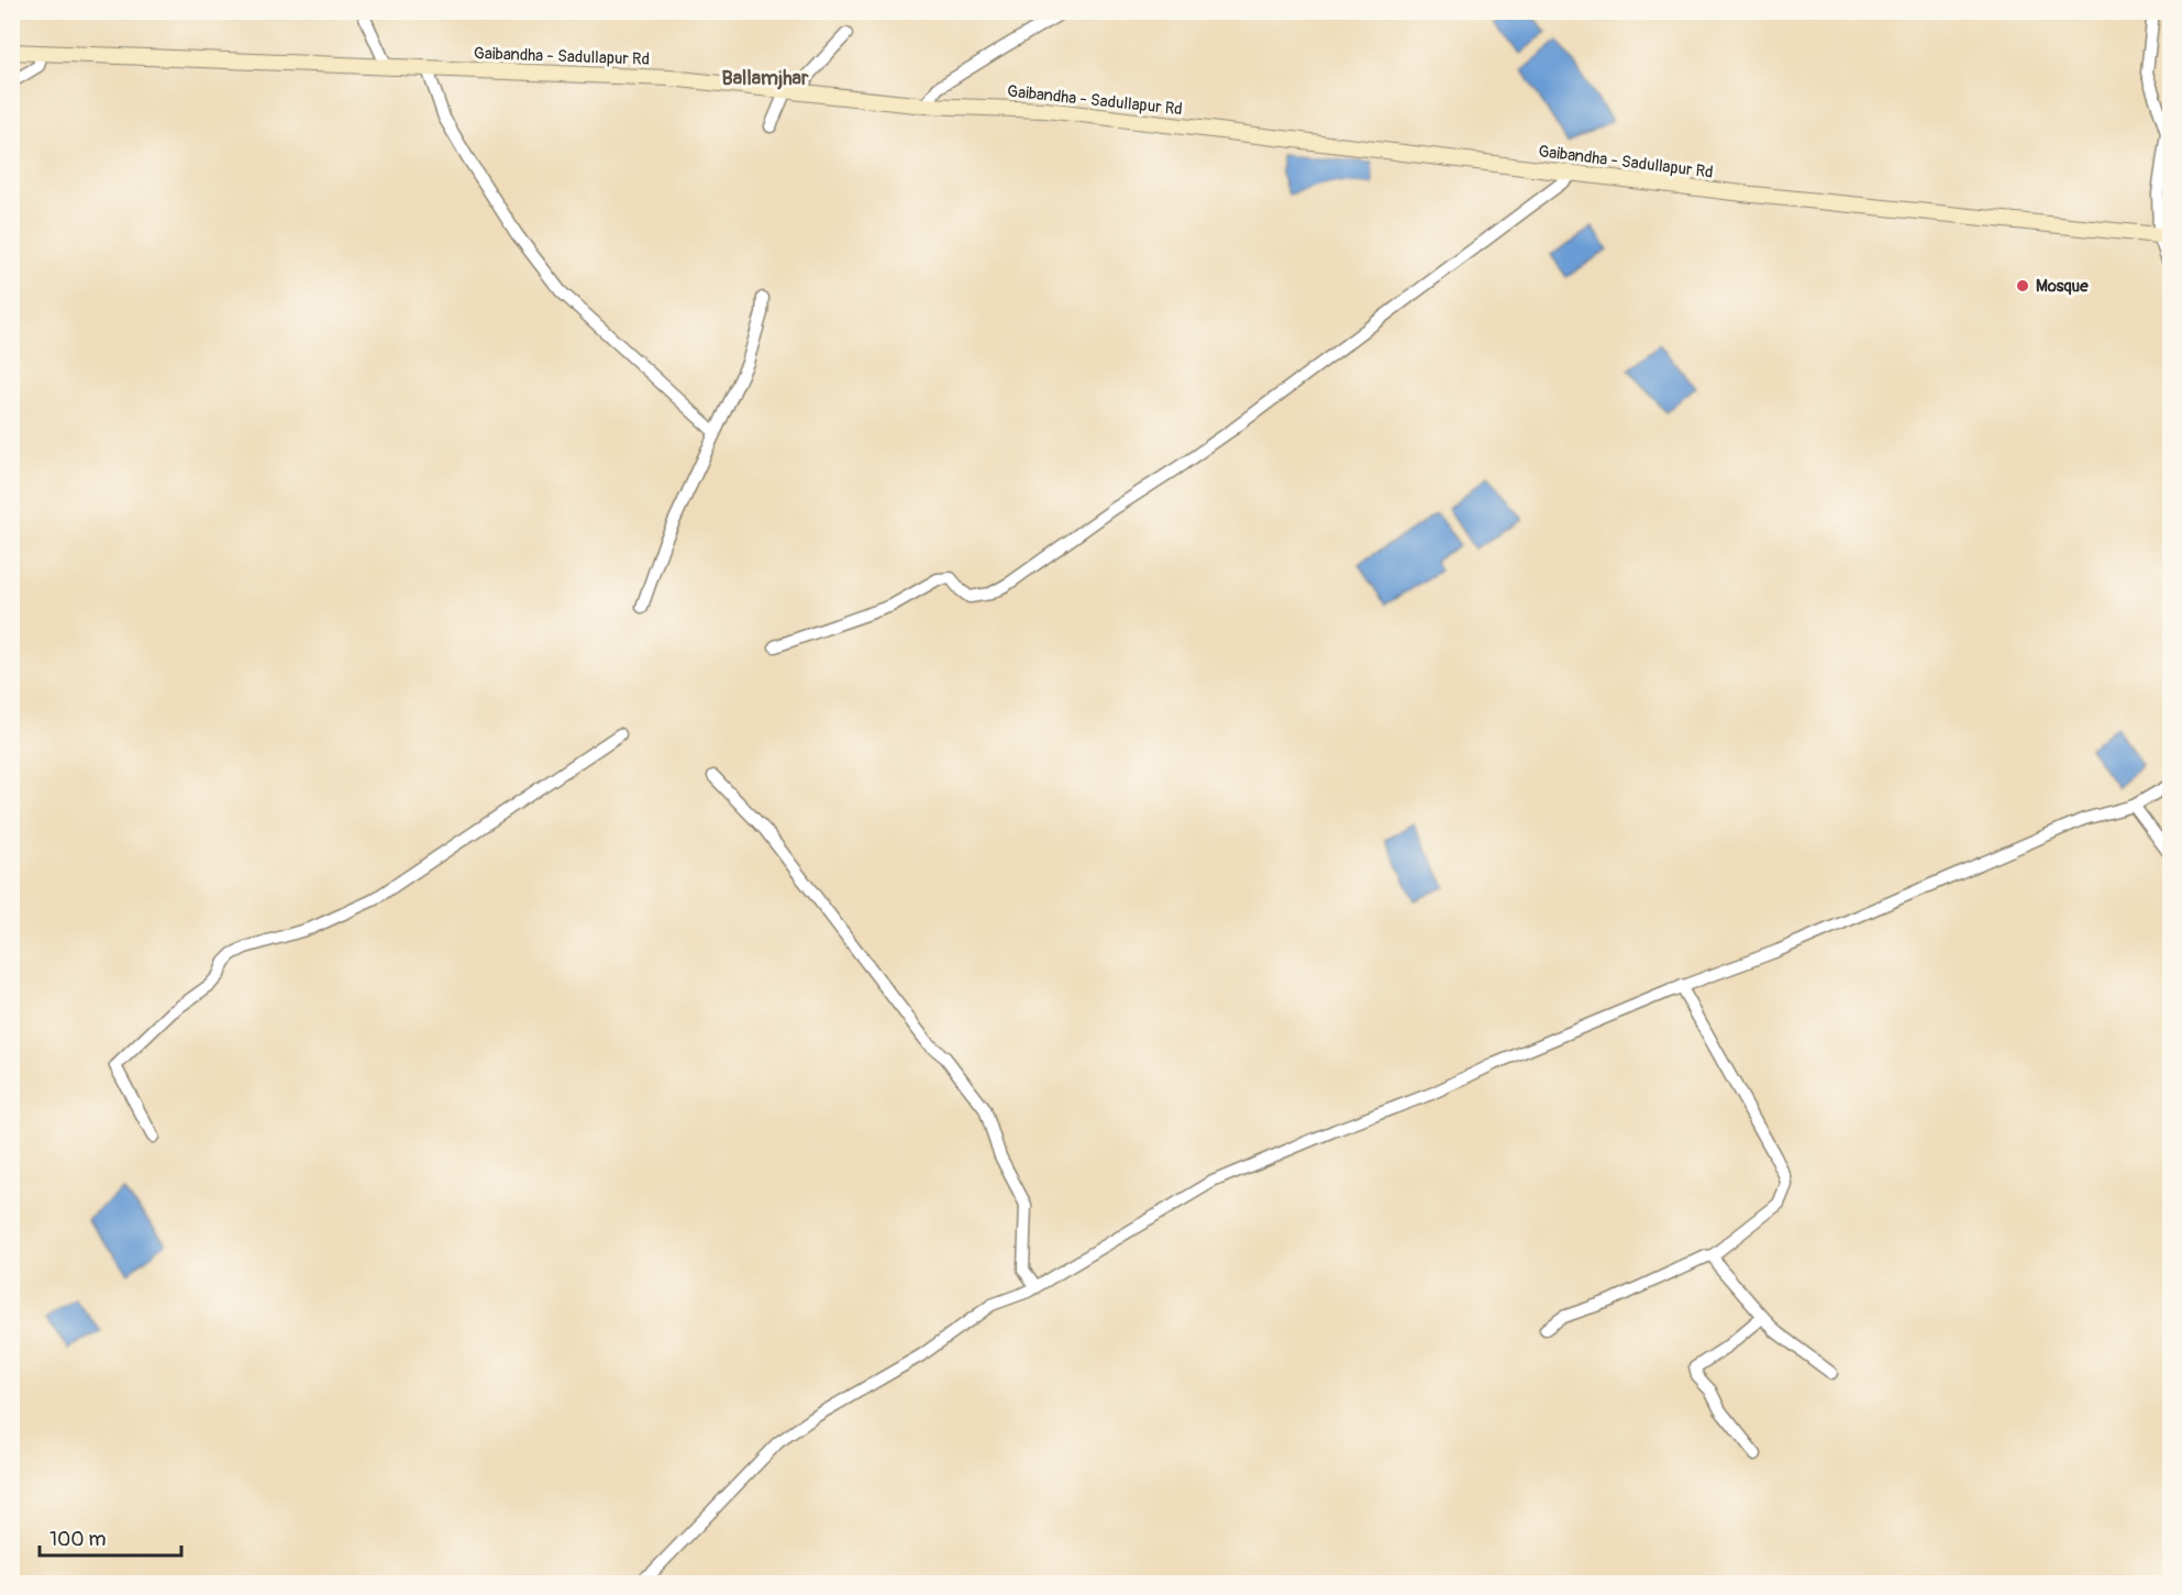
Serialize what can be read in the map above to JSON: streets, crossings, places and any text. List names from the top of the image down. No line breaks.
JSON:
{"streets":{"main road":["Gaibandha - Sadullapur Rd"]},"districts":["Ballamjhar"],"places":["Mosque"],"scale_bar":"100 m"}
